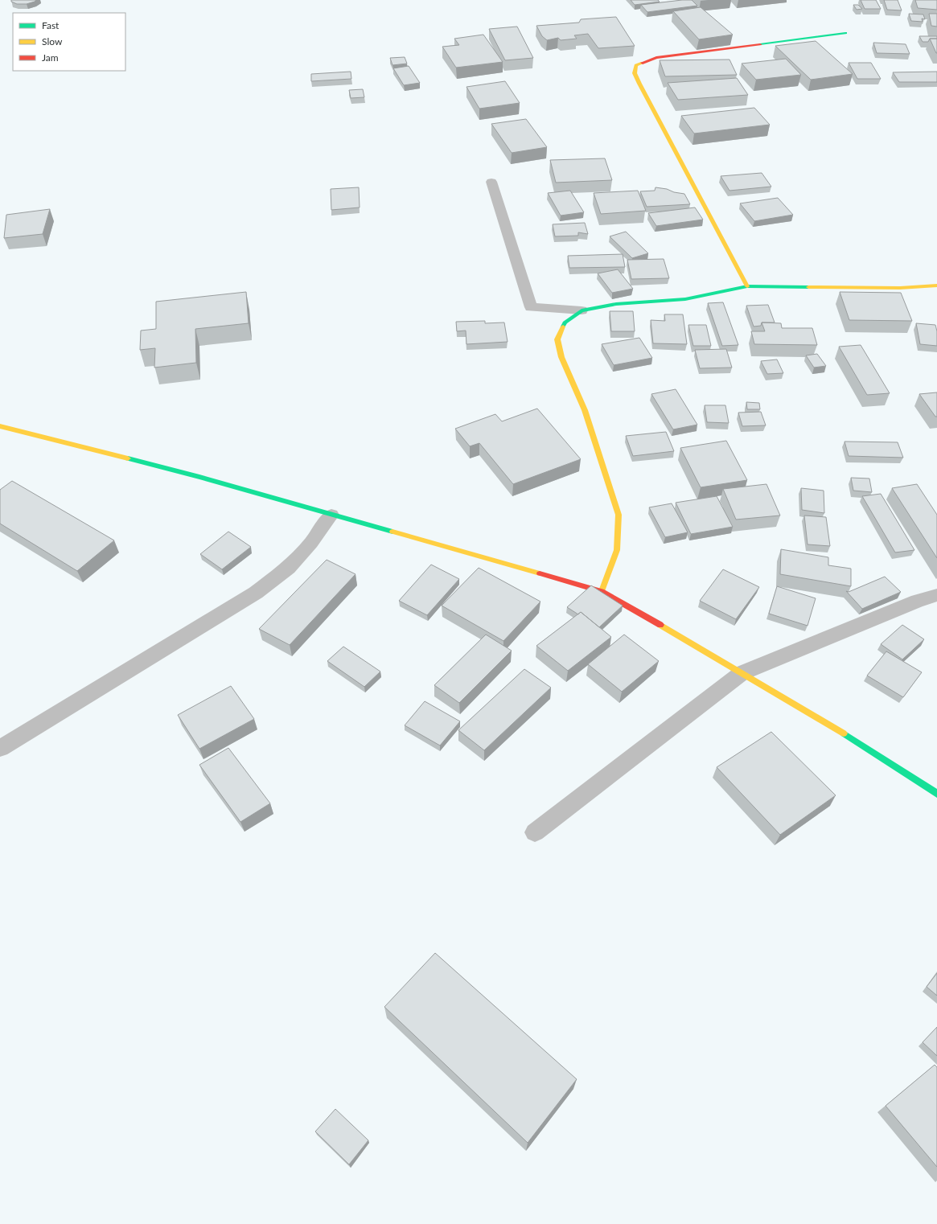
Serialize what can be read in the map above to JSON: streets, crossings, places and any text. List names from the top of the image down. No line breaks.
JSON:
{"legend":["Fast","Slow","Jam"]}
